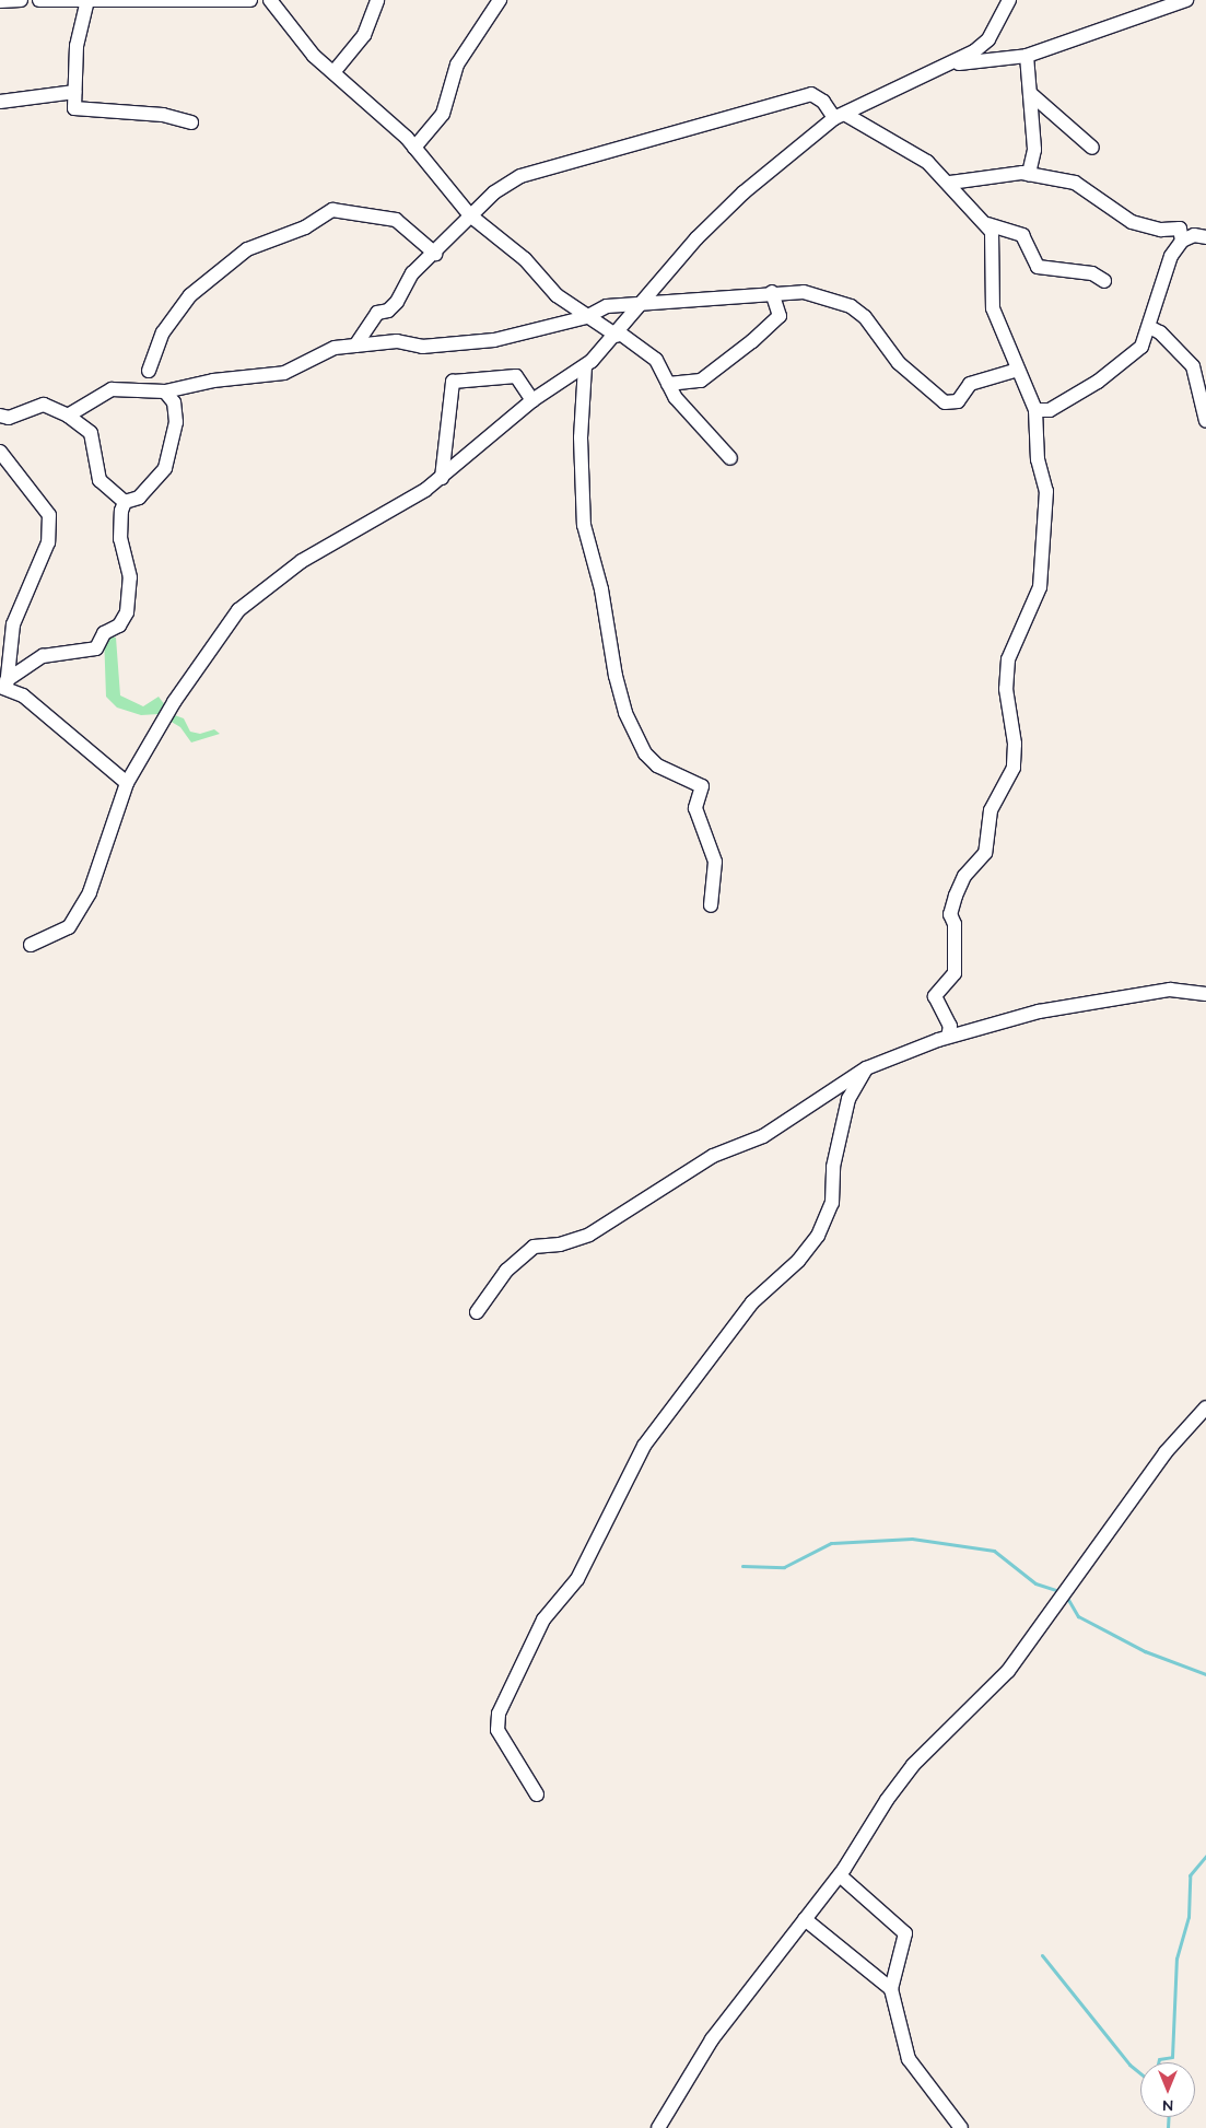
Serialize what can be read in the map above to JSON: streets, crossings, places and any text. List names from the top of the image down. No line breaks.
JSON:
{"north":"bottom"}
